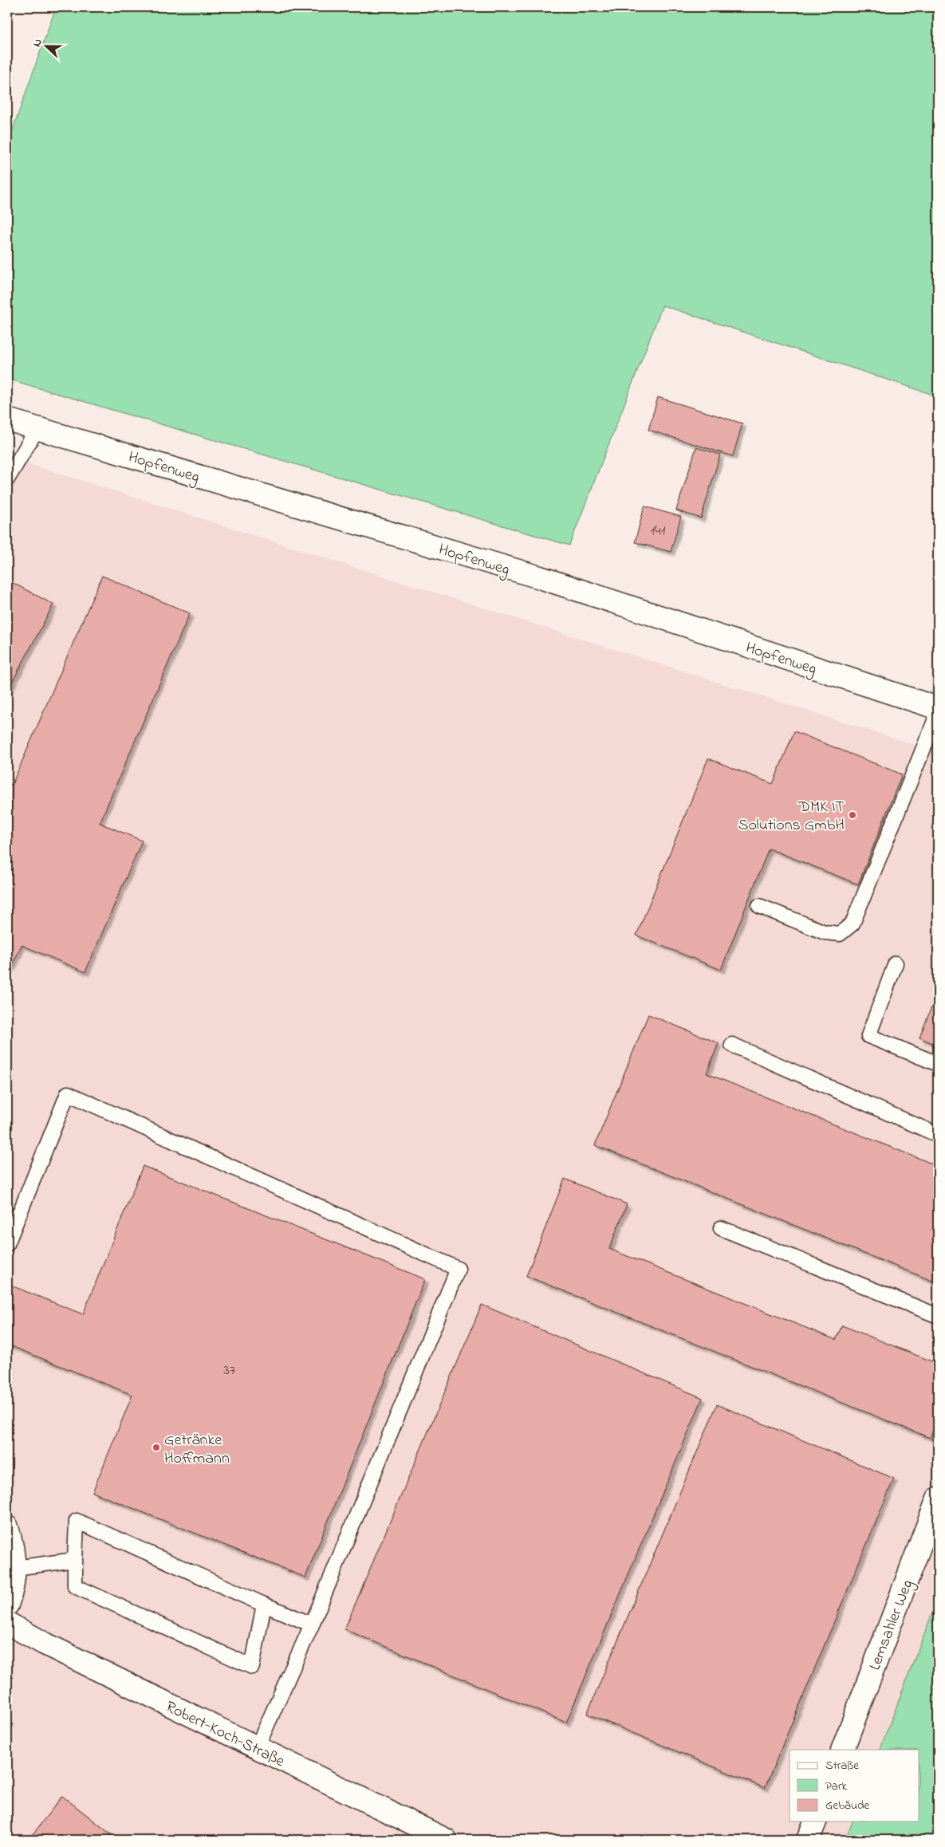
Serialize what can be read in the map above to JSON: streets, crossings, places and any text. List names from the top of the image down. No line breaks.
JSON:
{"streets":{"street":["Hopfenweg","Lemsahler Weg","Robert-Koch-Straße"]},"places":["DMK IT Solutions GmbH","Getränke Hoffmann"],"house_numbers":["141","37"],"legend":["Straße","Park","Gebäude"],"north":"left"}
